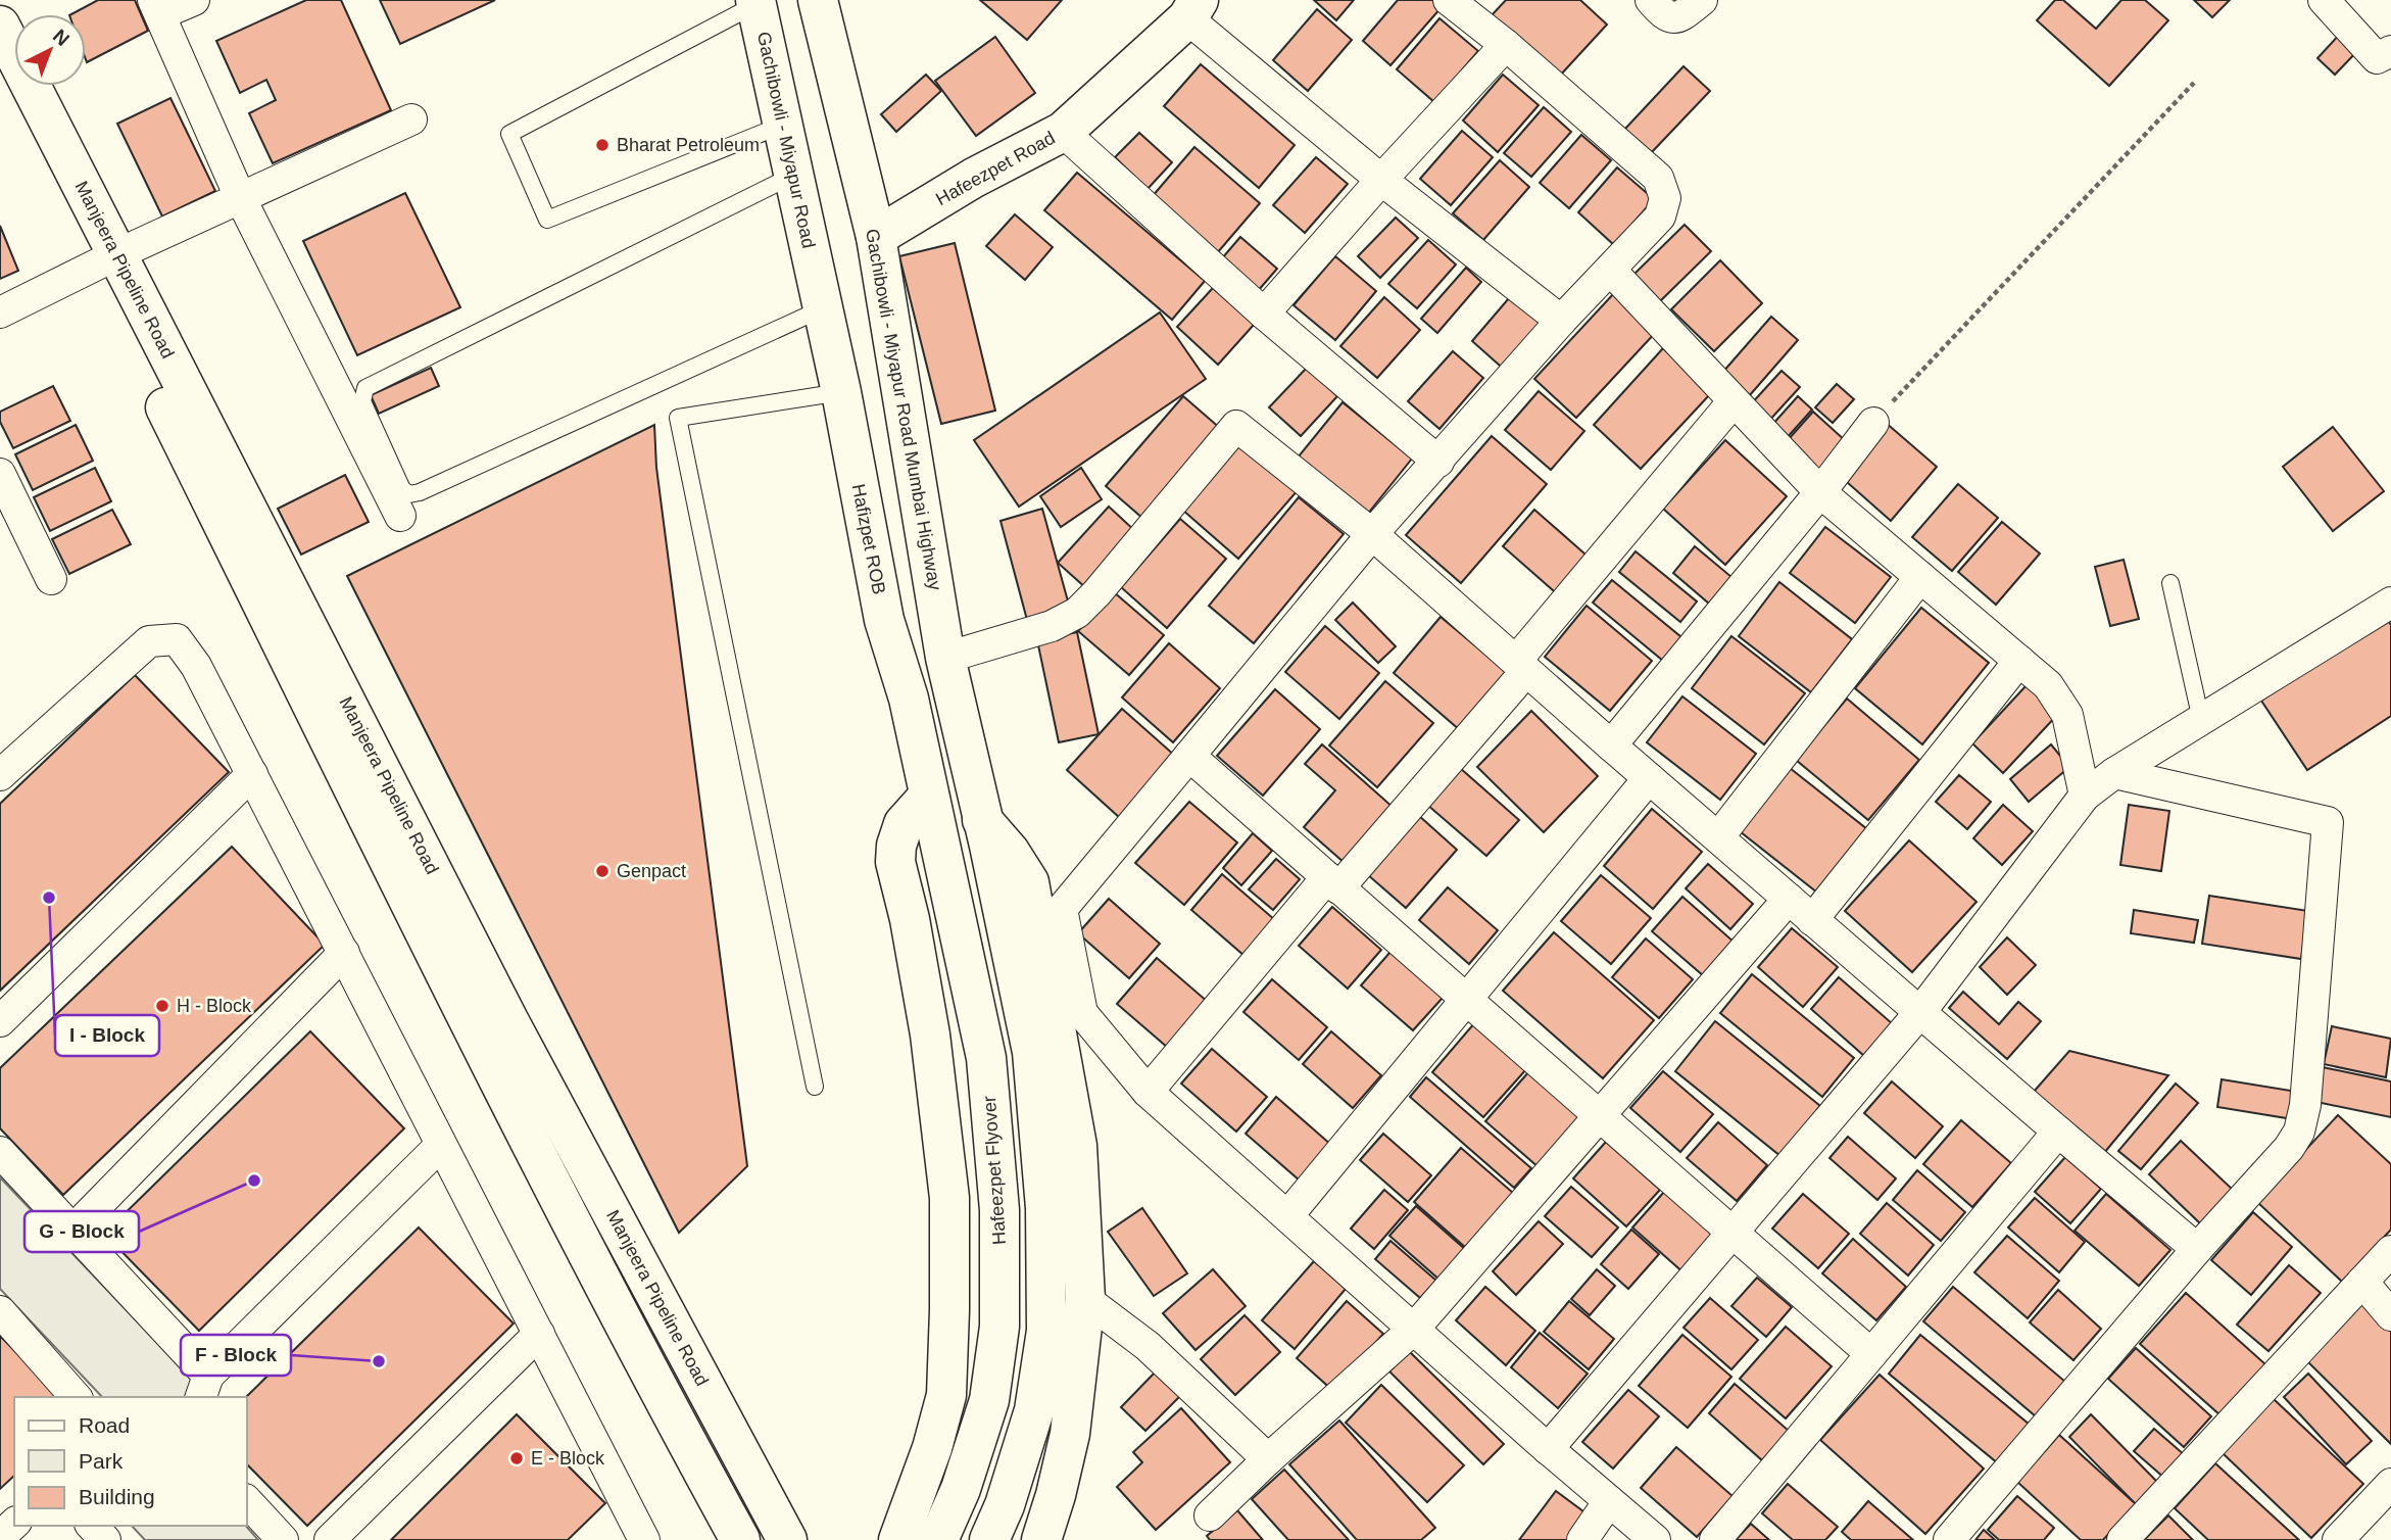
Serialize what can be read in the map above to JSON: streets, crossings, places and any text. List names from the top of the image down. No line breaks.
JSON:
{"streets":{"main road":["Gachibowli - Miyapur Road","Hafeezpet Road","Manjeera Pipeline Road","Gachibowli - Miyapur Road Mumbai Highway","Hafizpet ROB","Hafeezpet Flyover"]},"crossings":[["Gachibowli - Miyapur Road","Hafizpet ROB"],["Hafeezpet Road","Gachibowli - Miyapur Road Mumbai Highway"],["Hafizpet ROB","Hafeezpet Flyover"]],"places":["Bharat Petroleum","Genpact","I - Block","H - Block","G - Block","F - Block","E - Block"],"legend":["Road","Park","Building"],"north":"top right"}
